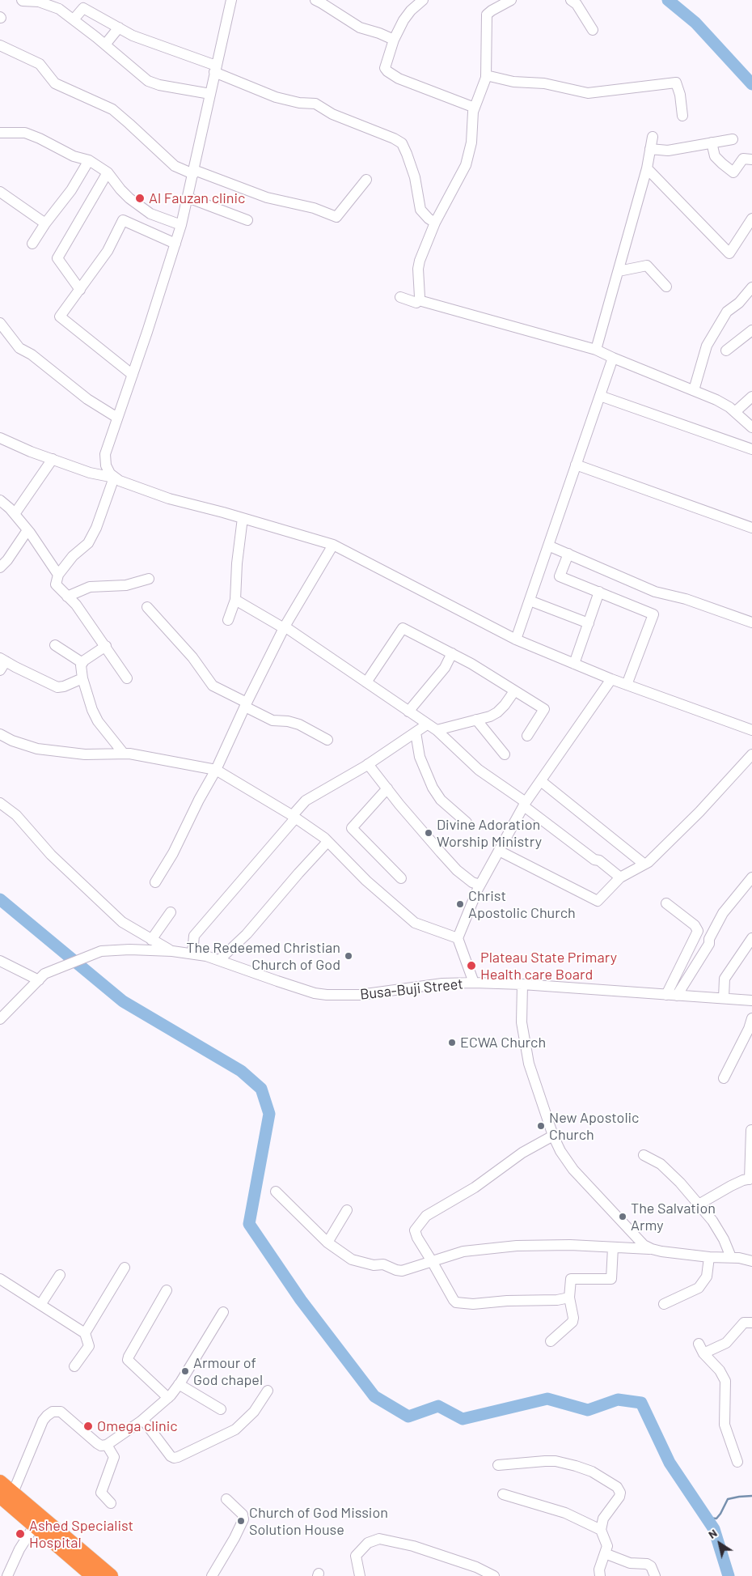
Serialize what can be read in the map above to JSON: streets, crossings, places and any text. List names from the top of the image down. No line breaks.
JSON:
{"streets":{"street":["Busa-Buji Street"]},"places":["Al Fauzan clinic","Divine Adoration Worship Ministry","Christ Apostolic Church","The Redeemed Christian Church of God","Plateau State Primary Health care Board","ECWA Church","New Apostolic Church","The Salvation Army","Armour of God chapel","Omega clinic","Church of God Mission Solution House","Ashed Specialist Hospital"],"north":"top left"}
